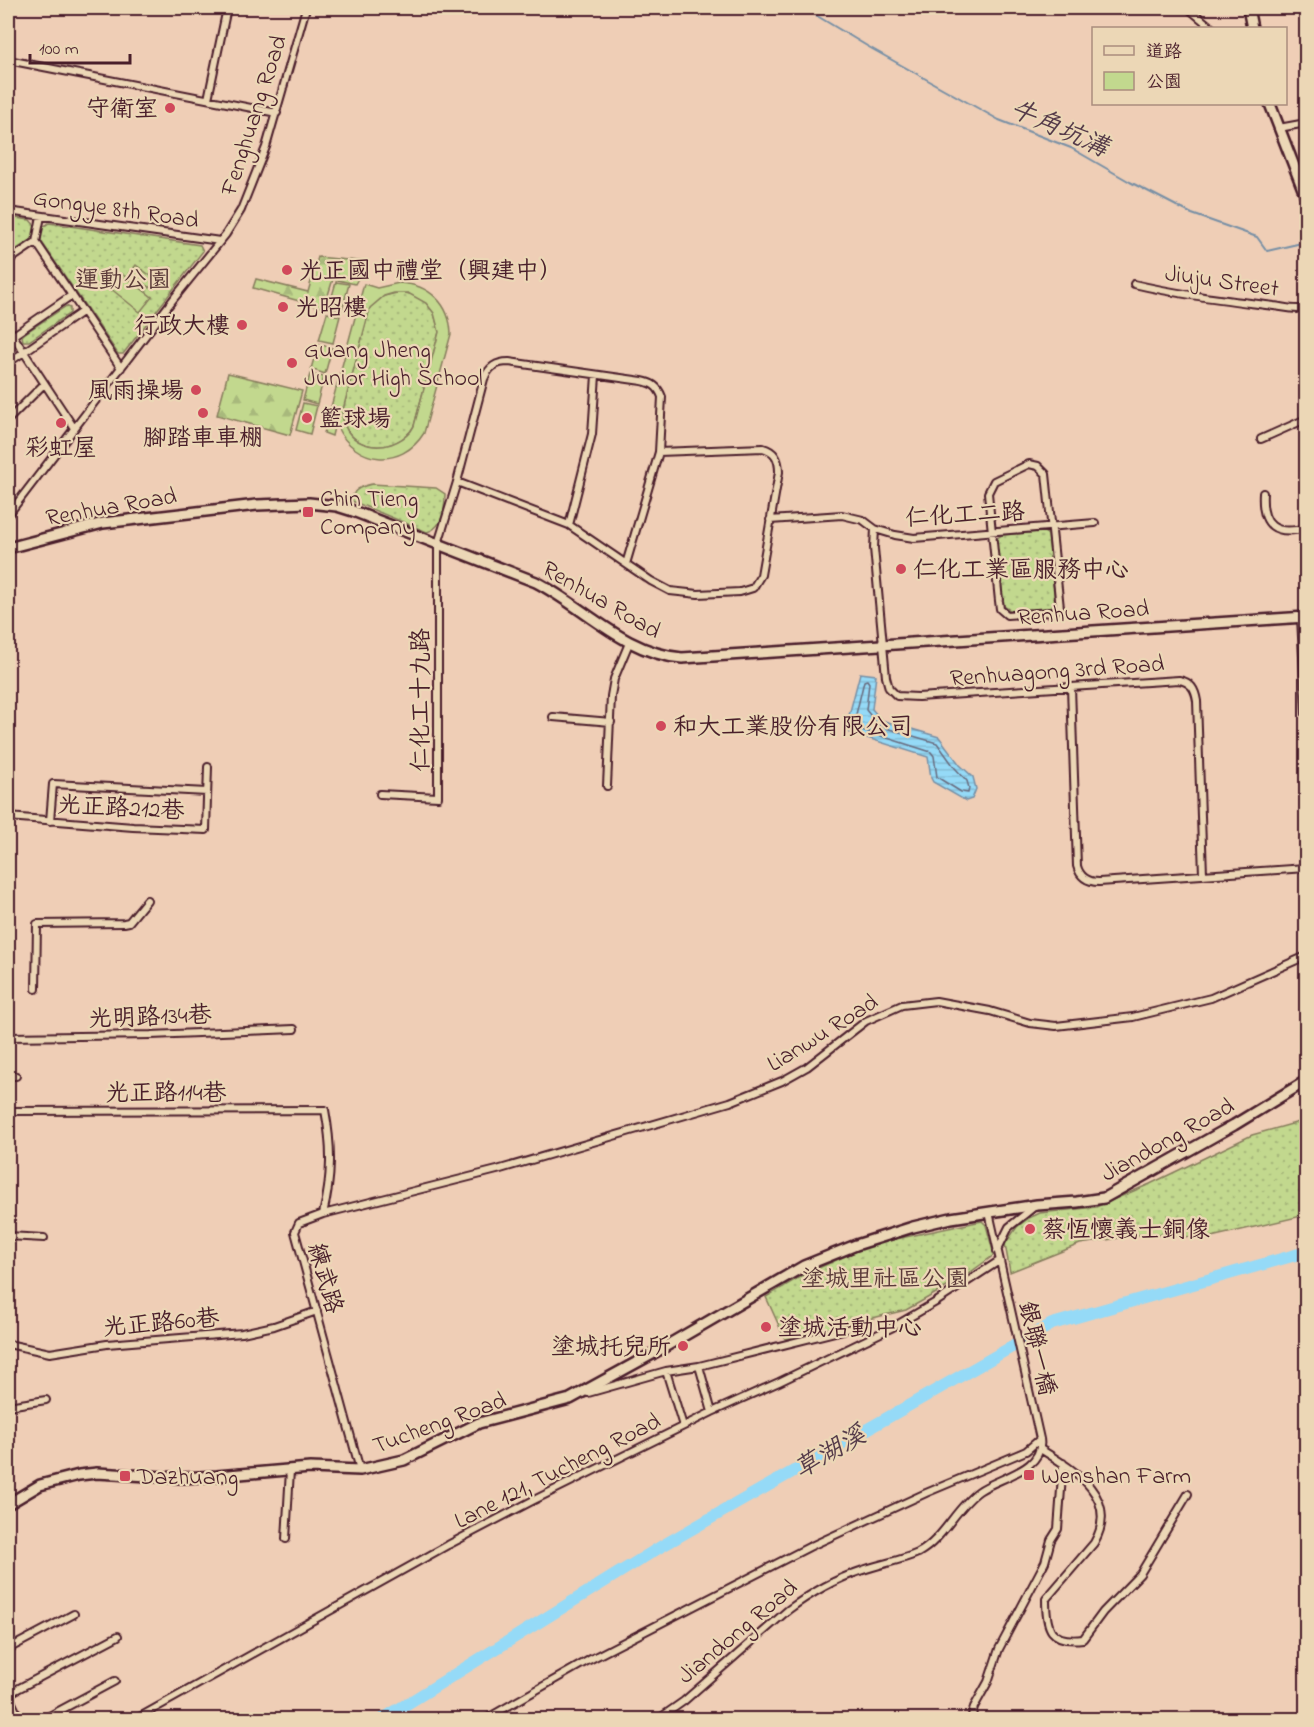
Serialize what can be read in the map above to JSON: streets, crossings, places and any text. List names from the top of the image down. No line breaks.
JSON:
{"streets":{"main road":["Renhua Road","Jiandong Road","Tucheng Road"],"street":["Fenghuang Road","Gongye 8th Road","Jiuju Street","仁化工二路","Renhuagong 3rd Road","仁化工十九路","光正路212巷","光明路134巷","Lianwu Road","光正路114巷","練武路","光正路60巷","銀聯一橋","Lane 121, Tucheng Road"]},"crossings":[["Fenghuang Road","Gongye 8th Road"],["Renhua Road","Renhuagong 3rd Road"],["Renhua Road","仁化工十九路"],["仁化工二路","Renhuagong 3rd Road"],["Lianwu Road","練武路"],["光正路114巷","練武路"],["Jiandong Road","Tucheng Road"],["練武路","光正路60巷"],["練武路","Tucheng Road"],["銀聯一橋","Lane 121, Tucheng Road"]],"water":["牛角坑溝","草湖溪"],"parks":["運動公園","塗城里社區公園"],"places":{"other":["守衛室","光正國中禮堂（興建中）","光昭樓","行政大樓","Guang Jheng Junior High School","風雨操場","腳踏車車棚","籃球場","彩虹屋","仁化工業區服務中心","和大工業股份有限公司","蔡恆懷義士銅像","塗城活動中心","塗城托兒所"],"transit":["Chin Tieng Company","Wenshan Farm","Dazhuang"]},"legend":["道路","公園"],"scale_bar":"100 m"}
